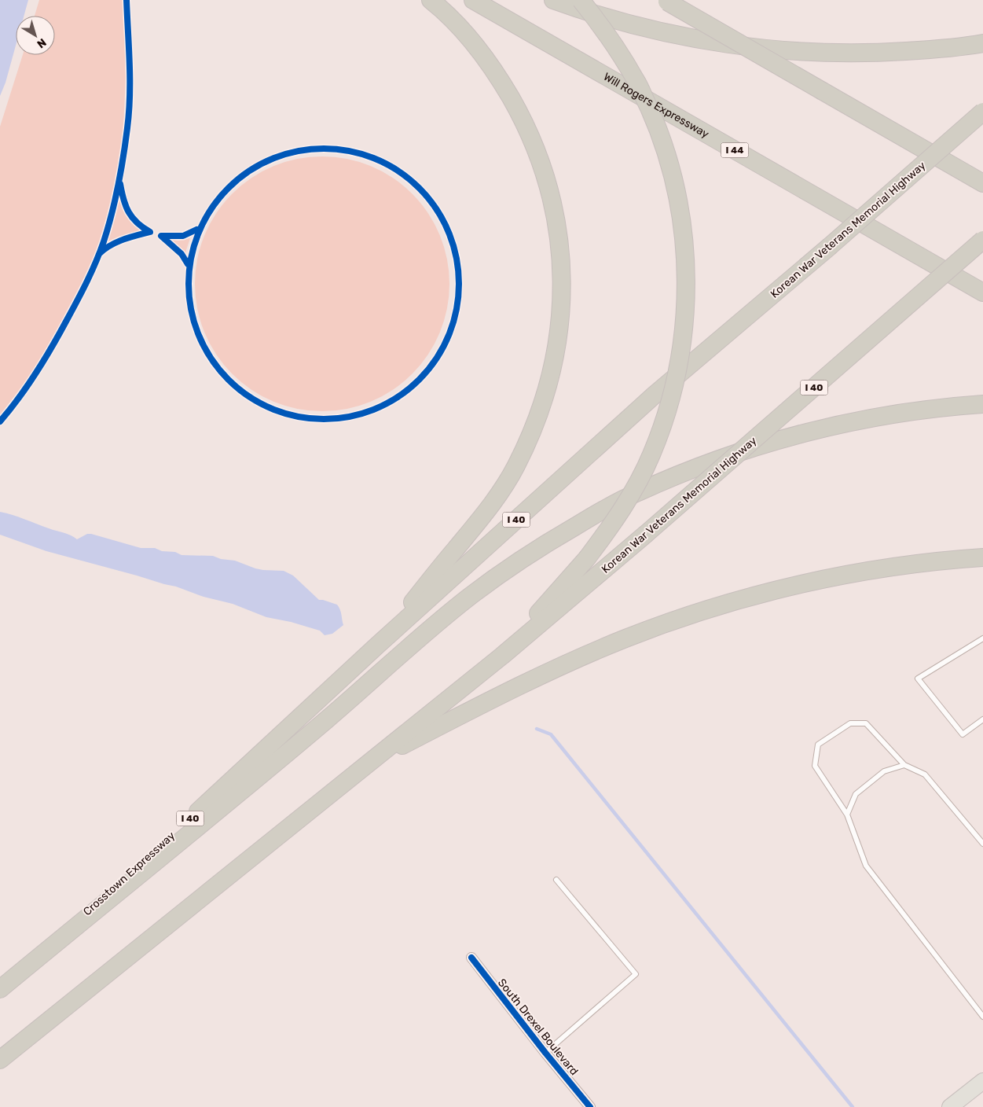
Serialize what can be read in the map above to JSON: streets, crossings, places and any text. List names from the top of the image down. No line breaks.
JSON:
{"streets":{"highway":["Will Rogers Expressway","I 44","Korean War Veterans Memorial Highway","I 40","Crosstown Expressway"],"street":["South Drexel Boulevard"]},"crossings":[["Korean War Veterans Memorial Highway","I 40"],["Korean War Veterans Memorial Highway","Crosstown Expressway"]],"north":"bottom right"}
